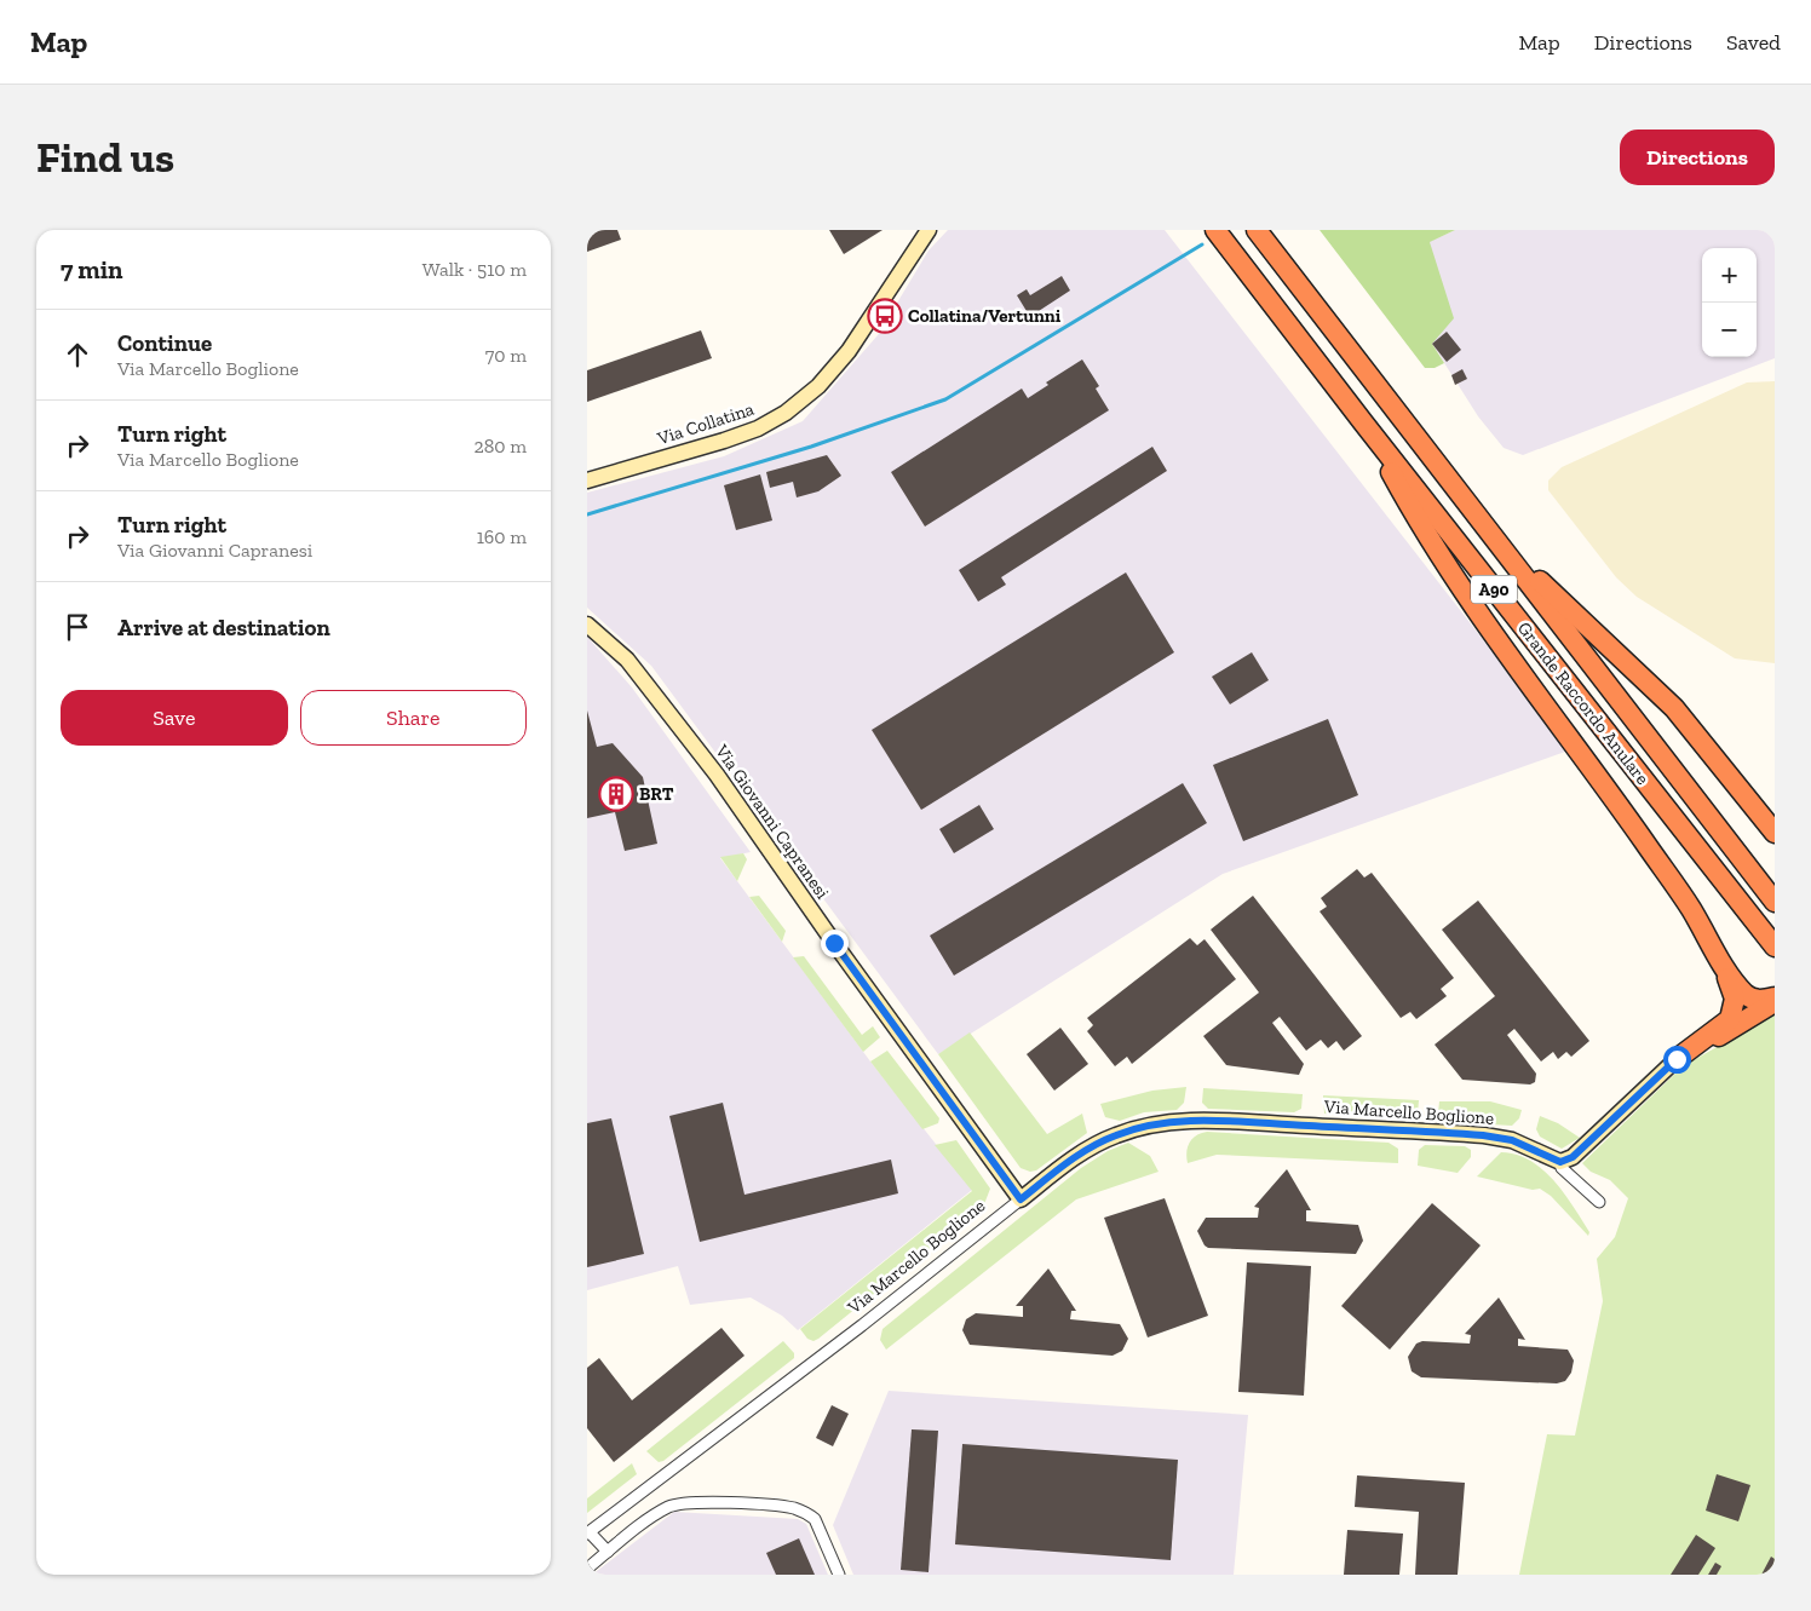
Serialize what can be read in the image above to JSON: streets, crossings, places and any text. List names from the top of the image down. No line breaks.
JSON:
{"streets":{"highway":["A90","Grande Raccordo Anulare"],"street":["Via Collatina","Via Giovanni Capranesi","Via Marcello Boglione"]},"crossings":[["Via Giovanni Capranesi","Via Marcello Boglione"]],"places":{"bus stop":["Collatina/Vertunni"],"building":["BRT"]},"page":{"header":"Map","nav":["Map","Directions","Saved"],"buttons":["Directions",["Save","Share"]],"title":"Find us","heading":["7 min","Walk · 510 m"],"map_buttons":["+","−"],"list":[["Continue","Via Marcello Boglione","70 m"],["Turn right","Via Marcello Boglione","280 m"],["Turn right","Via Giovanni Capranesi","160 m"],"Arrive at destination"]}}
